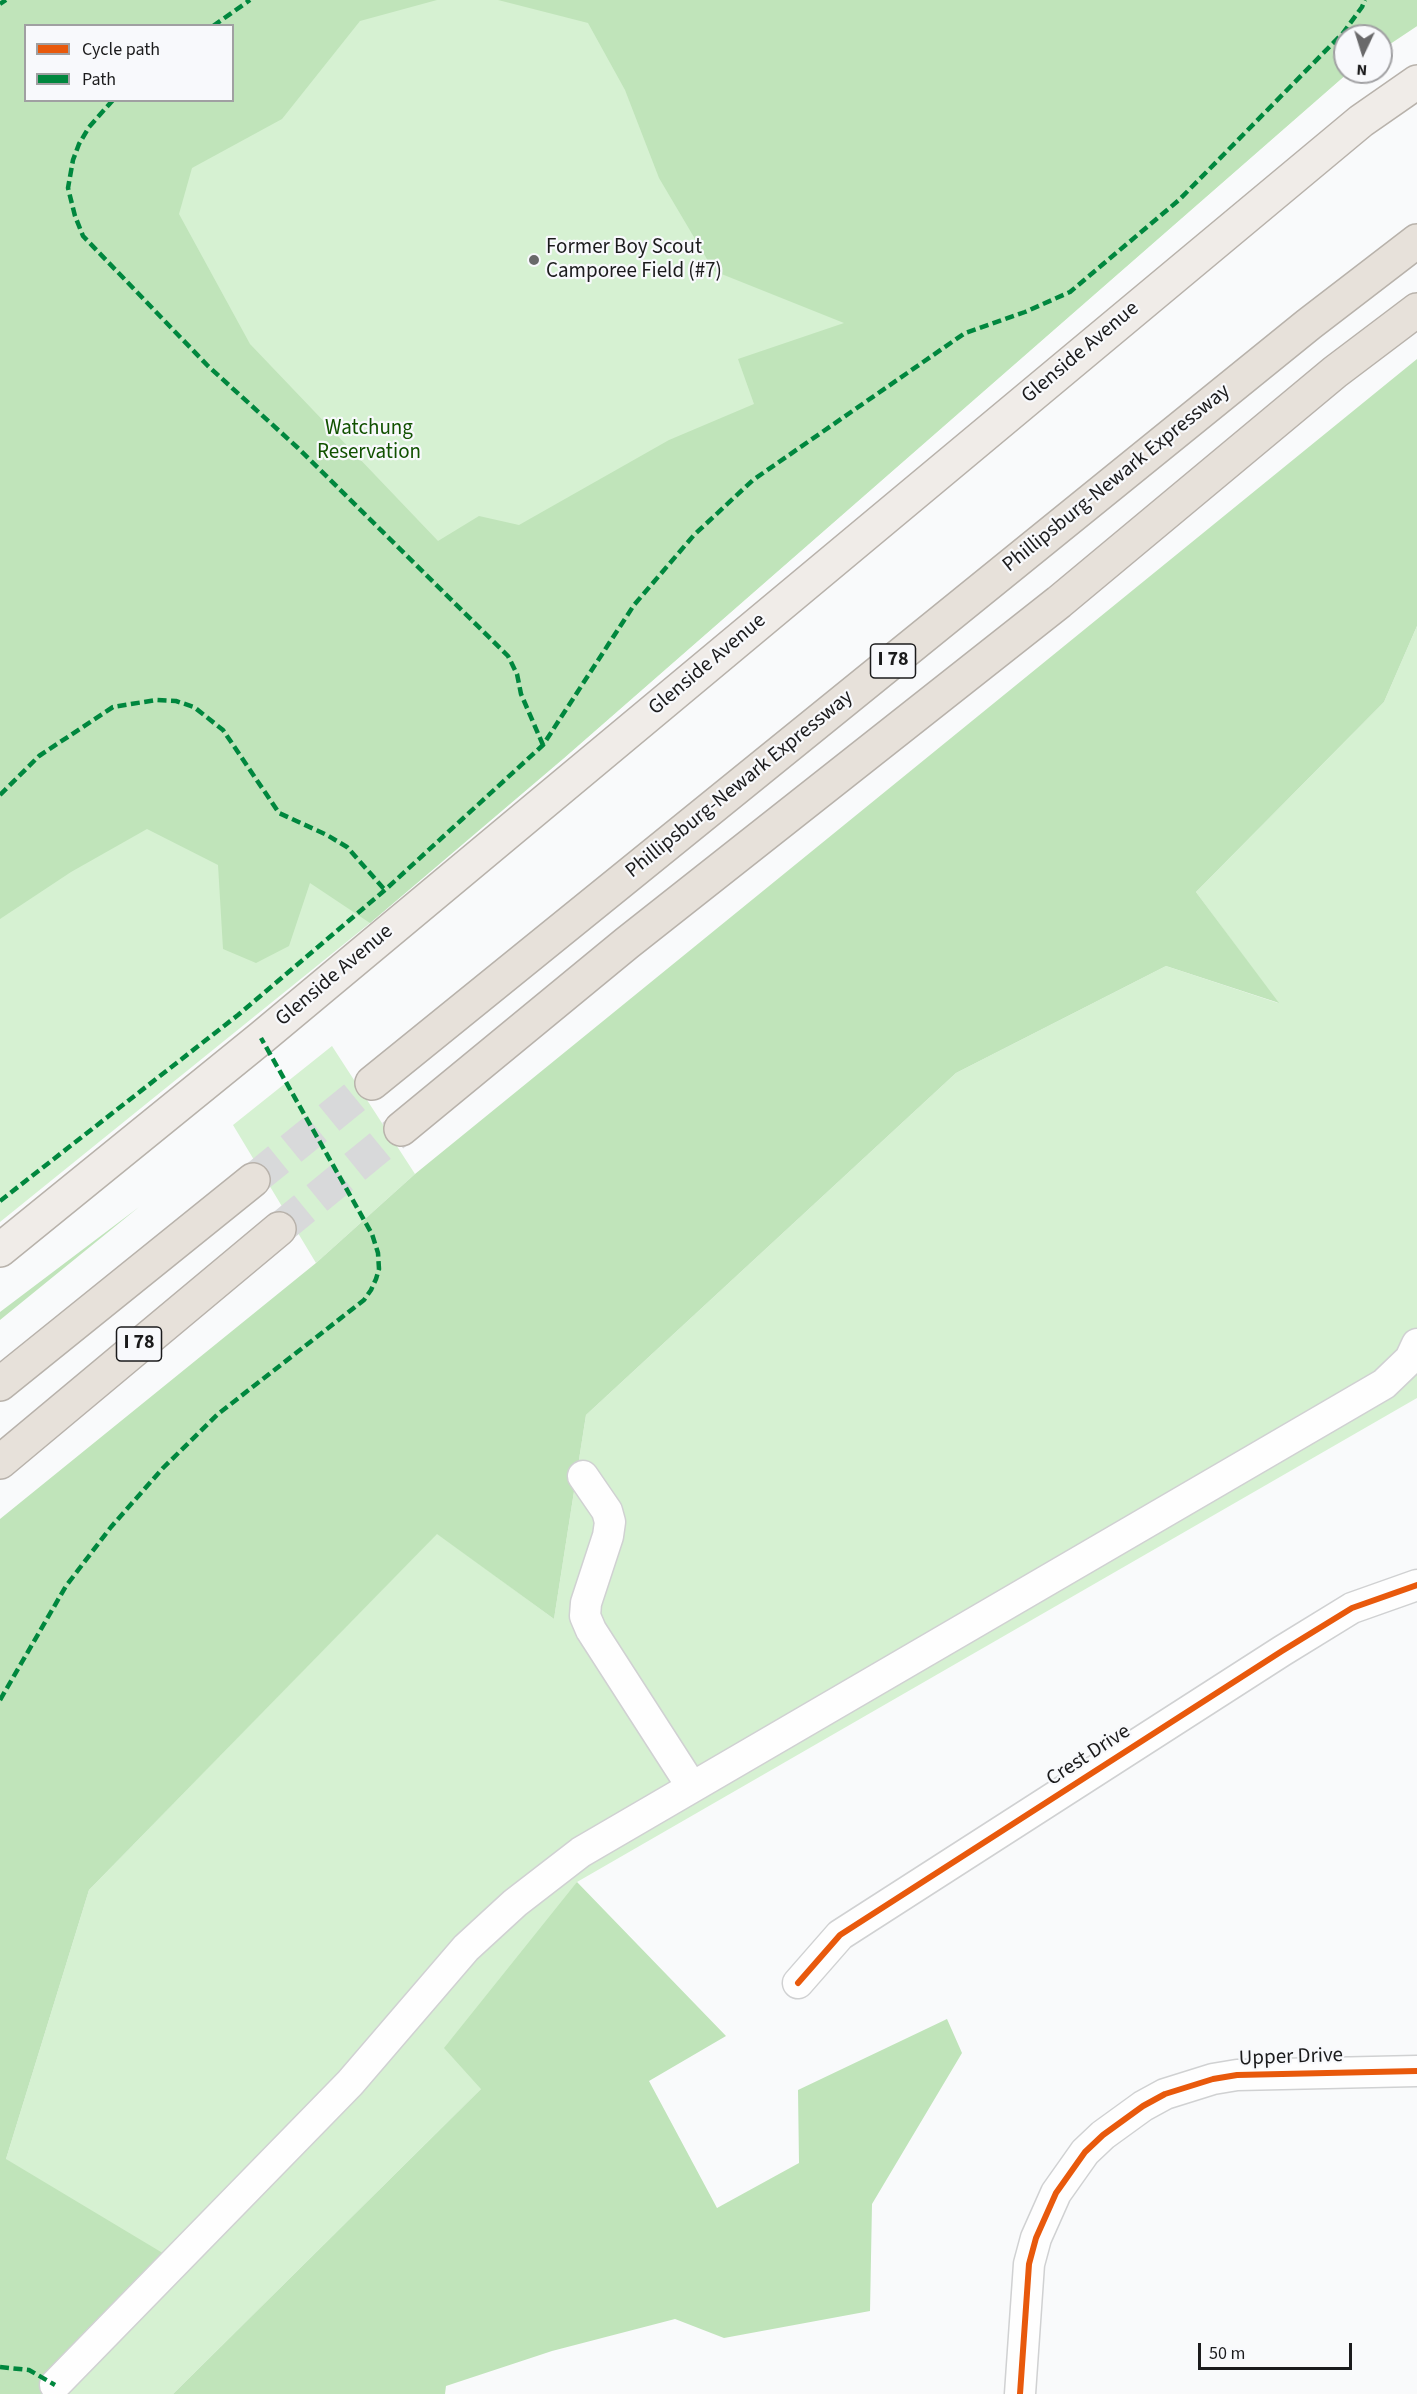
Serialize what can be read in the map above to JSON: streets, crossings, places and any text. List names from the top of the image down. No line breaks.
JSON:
{"streets":{"highway":["Phillipsburg-Newark Expressway","I 78"],"main road":["Glenside Avenue"],"street":["Crest Drive","Upper Drive"]},"parks":["Watchung Reservation"],"places":["Former Boy Scout Camporee Field (#7)"],"legend":["Cycle path","Path"],"scale_bar":"50 m","north":"bottom"}
